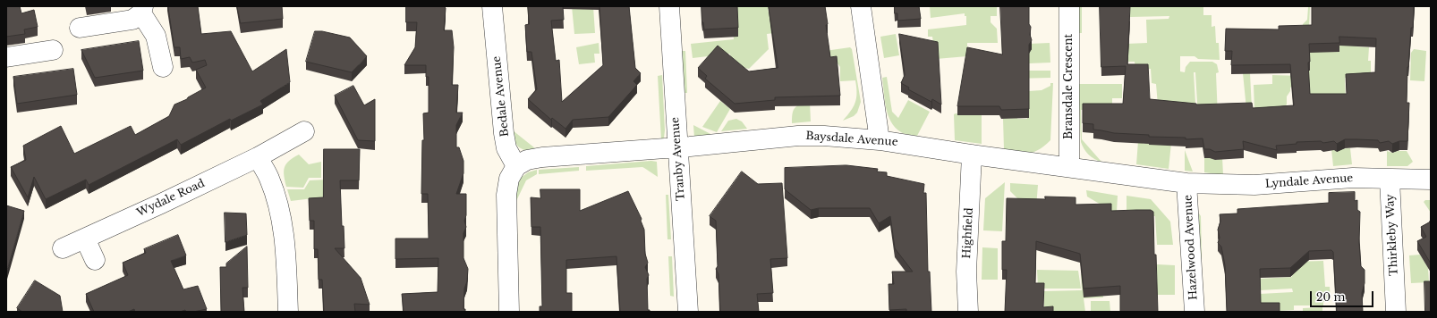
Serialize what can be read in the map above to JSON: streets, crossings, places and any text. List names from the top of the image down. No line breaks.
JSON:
{"streets":{"street":["Bransdale Crescent","Bedale Avenue","Baysdale Avenue","Tranby Avenue","Lyndale Avenue","Wydale Road","Highfield","Thirkleby Way","Hazelwood Avenue"]},"crossings":[["Bransdale Crescent","Baysdale Avenue"],["Bedale Avenue","Baysdale Avenue"],["Baysdale Avenue","Tranby Avenue"],["Baysdale Avenue","Lyndale Avenue"],["Baysdale Avenue","Highfield"],["Baysdale Avenue","Hazelwood Avenue"],["Lyndale Avenue","Thirkleby Way"],["Lyndale Avenue","Hazelwood Avenue"]],"scale_bar":"20 m"}
